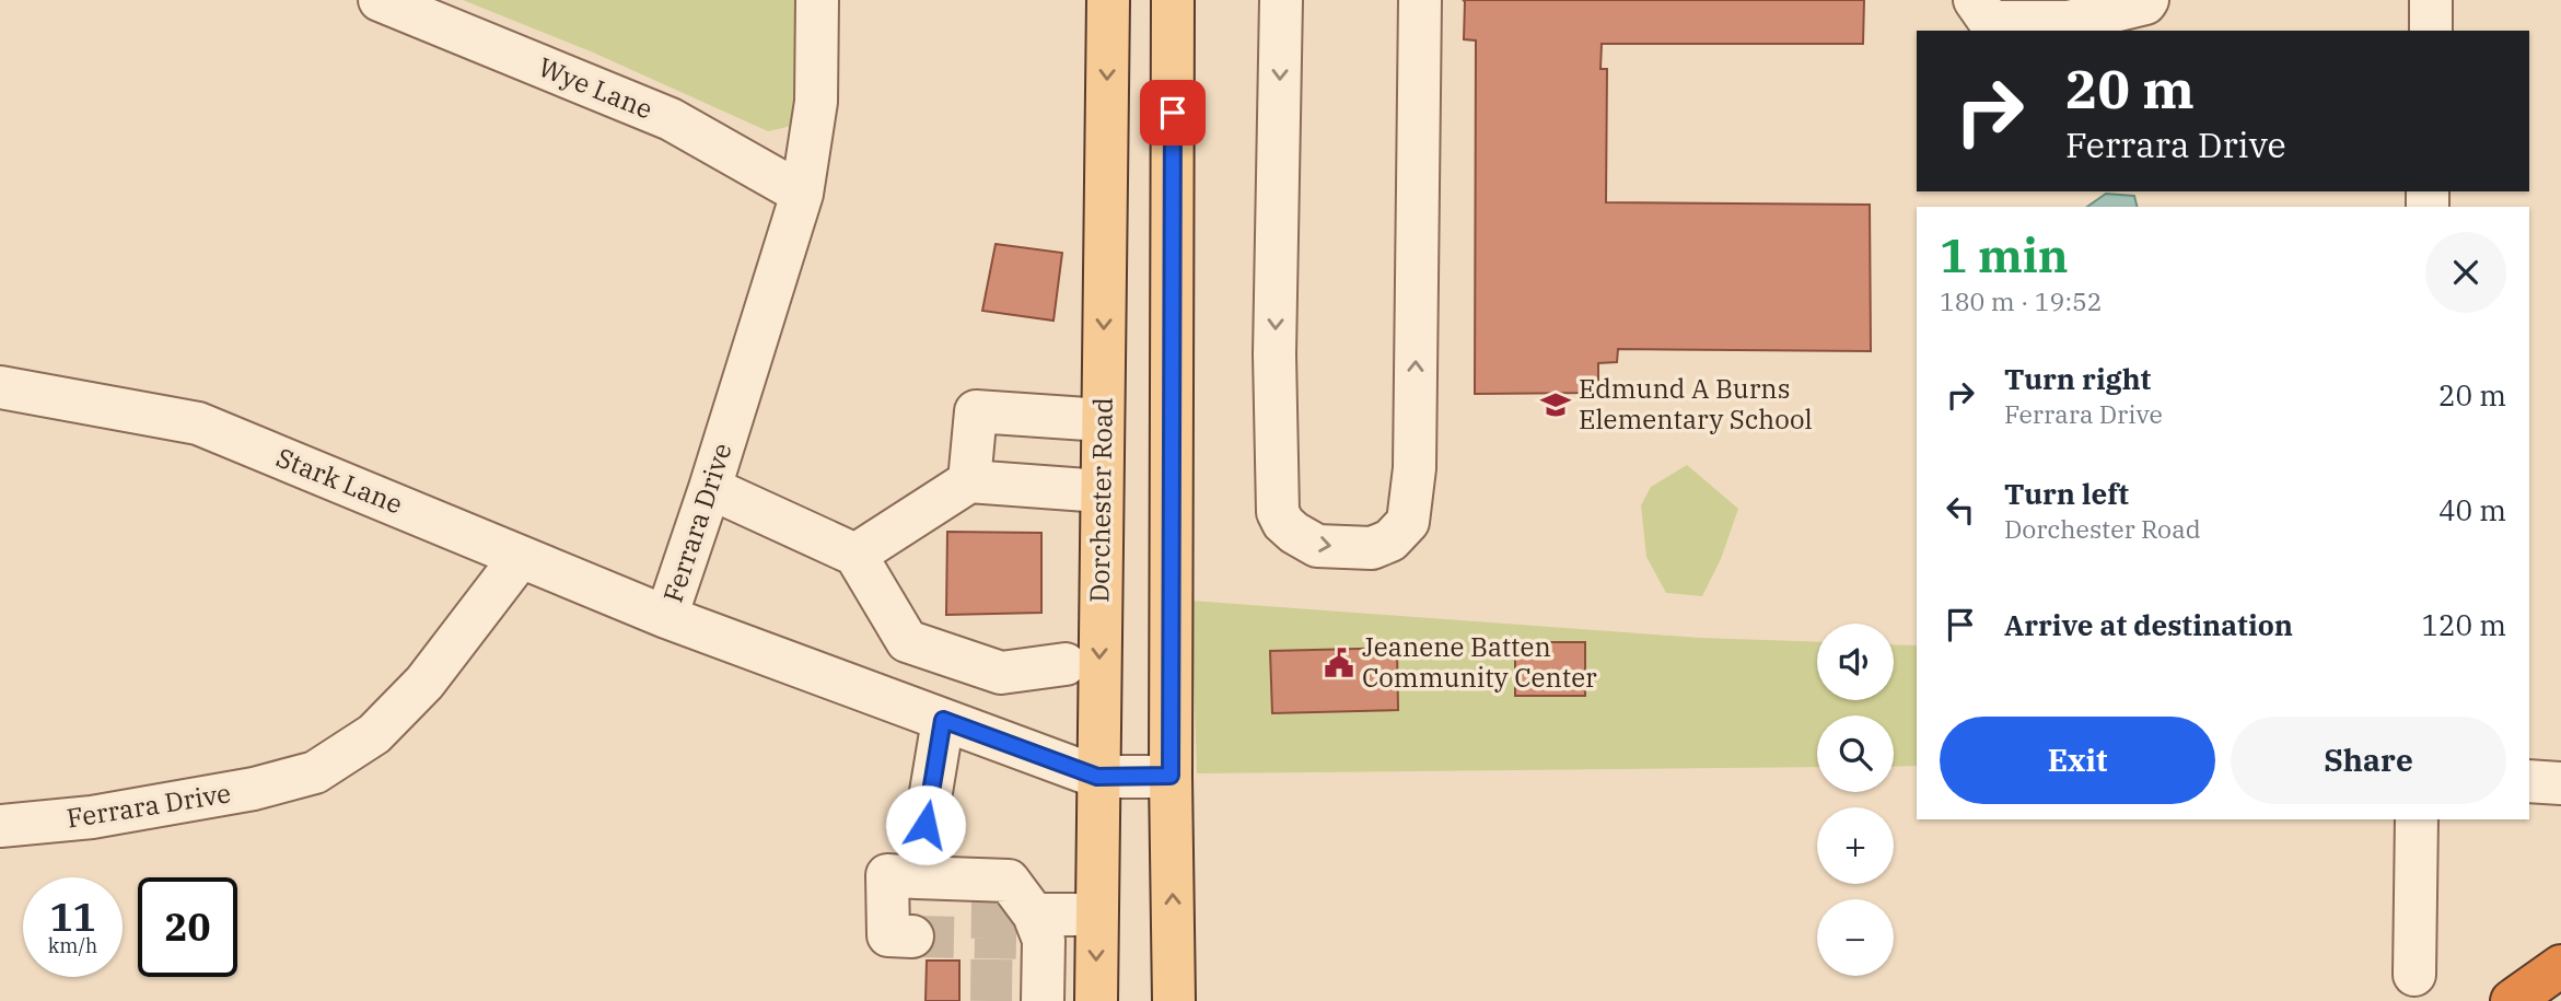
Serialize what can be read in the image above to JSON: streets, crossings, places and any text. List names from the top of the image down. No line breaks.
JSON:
{"streets":{"main road":["Dorchester Road"],"street":["Wye Lane","Stark Lane","Ferrara Drive"]},"crossings":[["Wye Lane","Ferrara Drive"],["Stark Lane","Ferrara Drive"],["Dorchester Road","Ferrara Drive"]],"places":{"school or university":["Edmund A Burns Elementary School"],"public building":["Jeanene Batten Community Center"]},"page":{"turn":["20 m","Ferrara Drive"],"heading":["1 min","180 m · 19:52"],"list":[{"name":"Turn right","note":"Ferrara Drive","value":"20 m"},{"name":"Turn left","note":"Dorchester Road","value":"40 m"},{"name":"Arrive at destination","value":"120 m"}],"map_buttons":["+","−"],"buttons":["Exit","Share"],"speed":"11 km/h","limit":"20"}}
